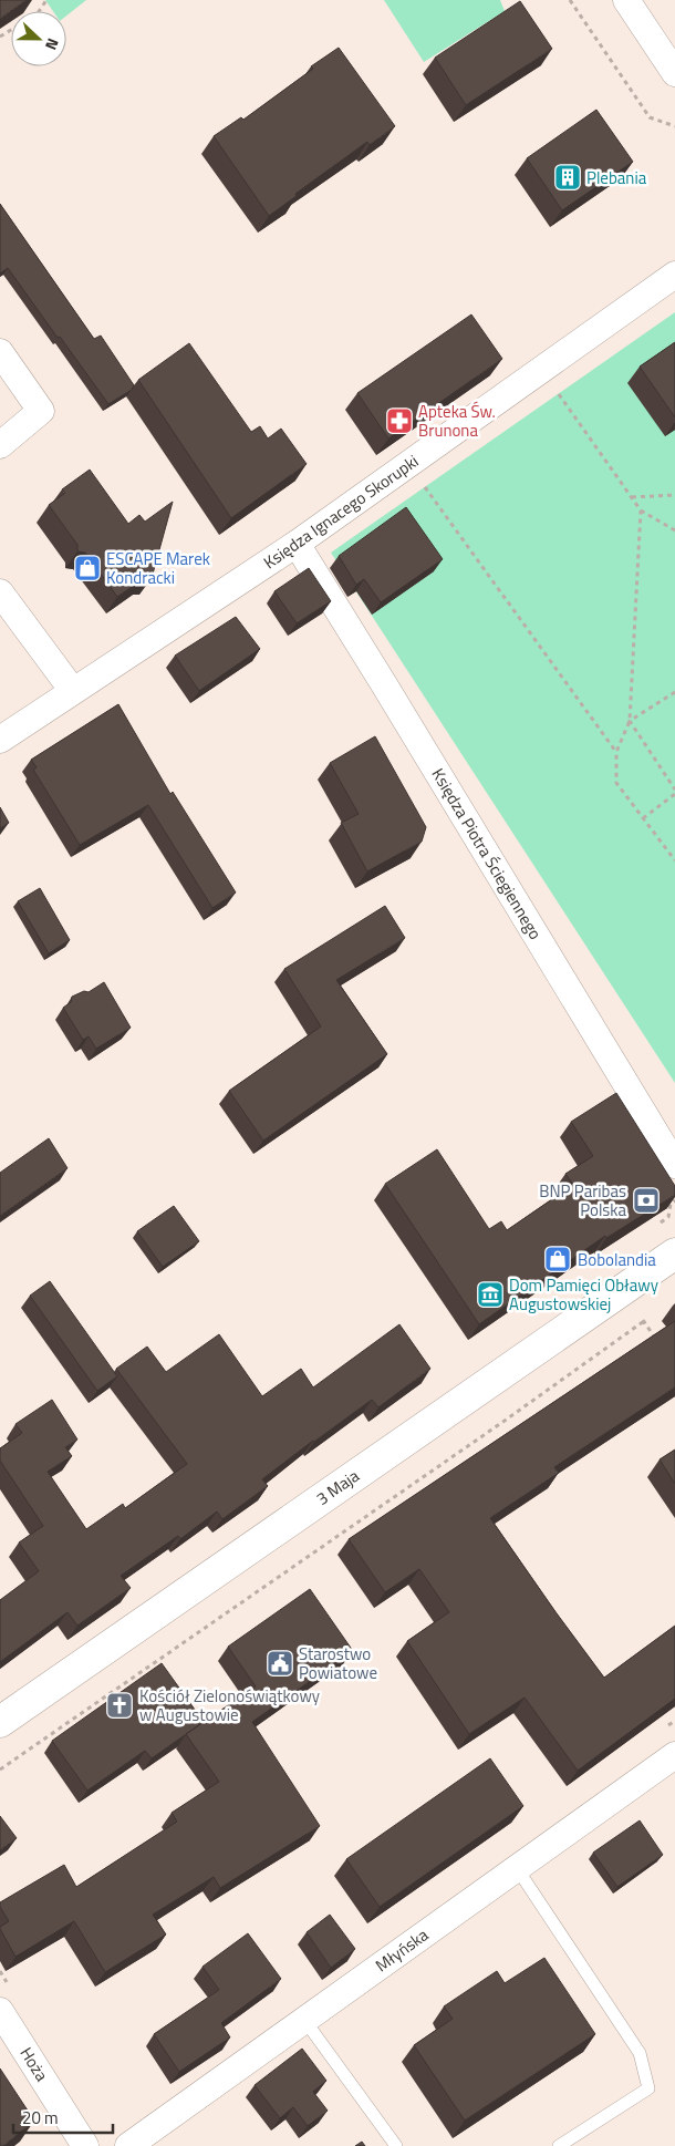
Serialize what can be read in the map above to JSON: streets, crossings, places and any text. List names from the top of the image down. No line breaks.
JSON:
{"streets":{"street":["Księdza Ignacego Skorupki","Księdza Piotra Ściegiennego","3 Maja","Młyńska","Hoża"]},"crossings":[["Księdza Ignacego Skorupki","Księdza Piotra Ściegiennego"]],"places":{"building":["Plebania"],"pharmacy":["Apteka Św. Brunona"],"shop":["ESCAPE Marek Kondracki","Bobolandia"],"bank":["BNP Paribas Polska"],"museum":["Dom Pamięci Obławy Augustowskiej"],"public building":["Starostwo Powiatowe"],"church":["Kościół Zielonoświątkowy w Augustowie"]},"scale_bar":"20 m","north":"right"}
